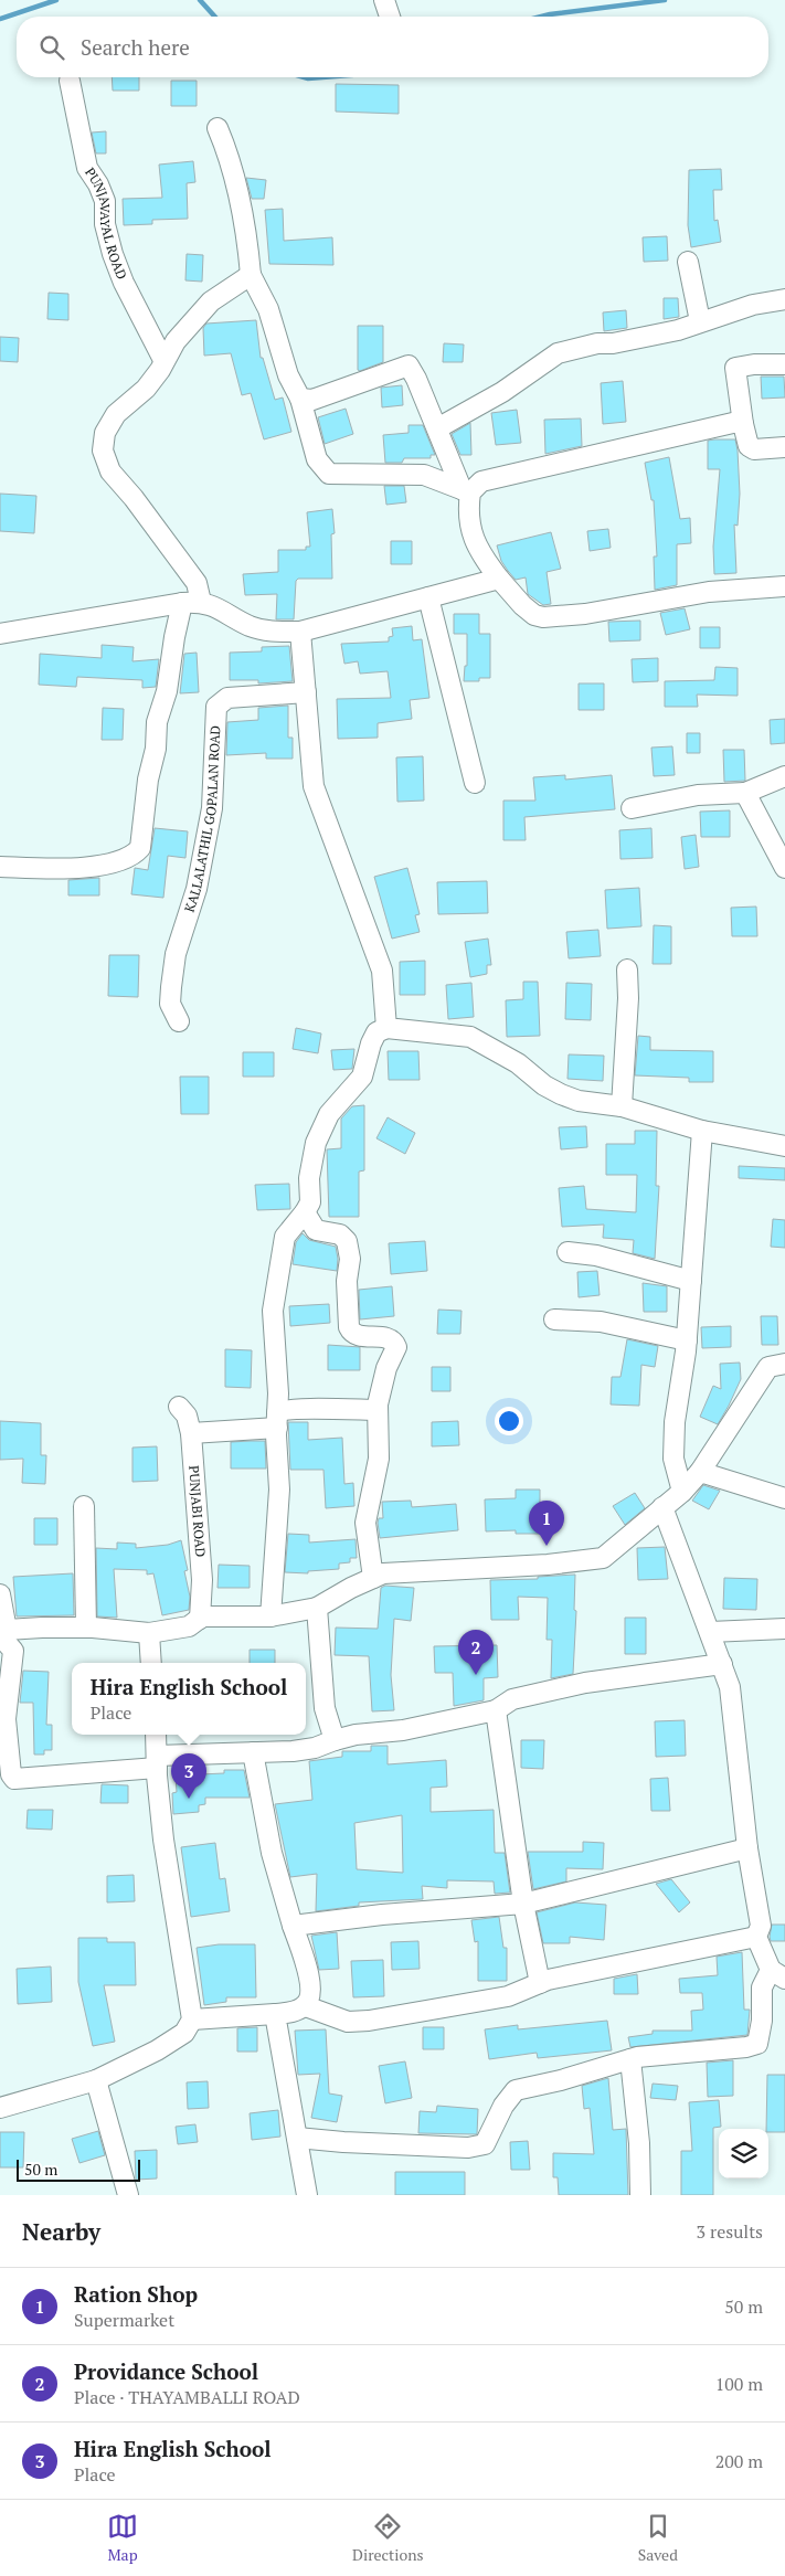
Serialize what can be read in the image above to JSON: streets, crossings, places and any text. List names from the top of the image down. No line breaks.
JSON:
{"streets":{"street":["PUNJAVAYAL ROAD","KALLALATHIL GOPALAN ROAD","PUNJABI ROAD"]},"scale_bar":"50 m","page":{"search":"Search here","pins":["1","2","3"],"popup":["Hira English School","Place"],"scale":"50 m","heading":["Nearby","3 results"],"list":[{"mark":"1","name":"Ration Shop","note":"Supermarket","value":"50 m"},{"mark":"2","name":"Providance School","note":"Place · THAYAMBALLI ROAD","value":"100 m"},{"mark":"3","name":"Hira English School","note":"Place","value":"200 m"}],"nav":["Map","Directions","Saved"]}}
